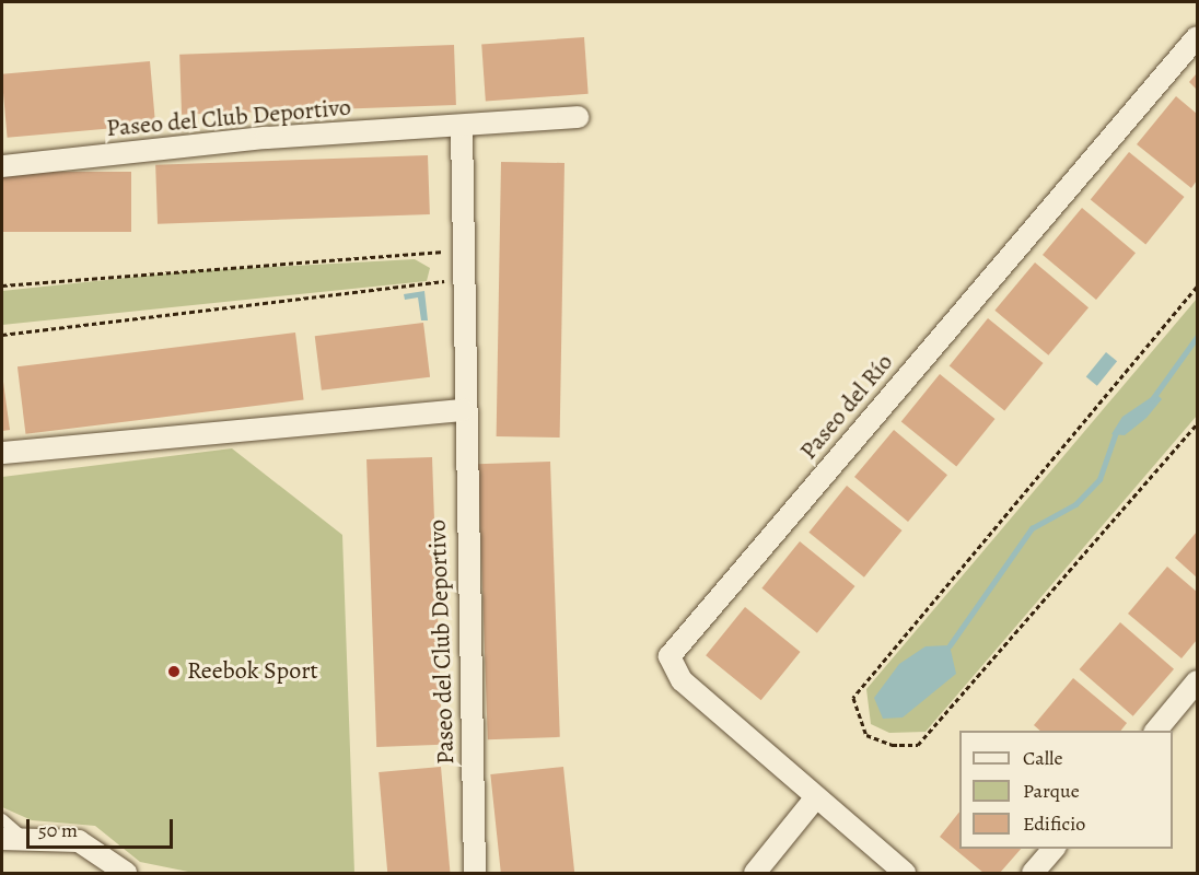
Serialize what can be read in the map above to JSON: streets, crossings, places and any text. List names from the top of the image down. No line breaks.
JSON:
{"streets":{"street":["Paseo del Club Deportivo","Paseo del Río"]},"places":["Reebok Sport"],"legend":["Calle","Parque","Edificio"],"scale_bar":"50 m"}
